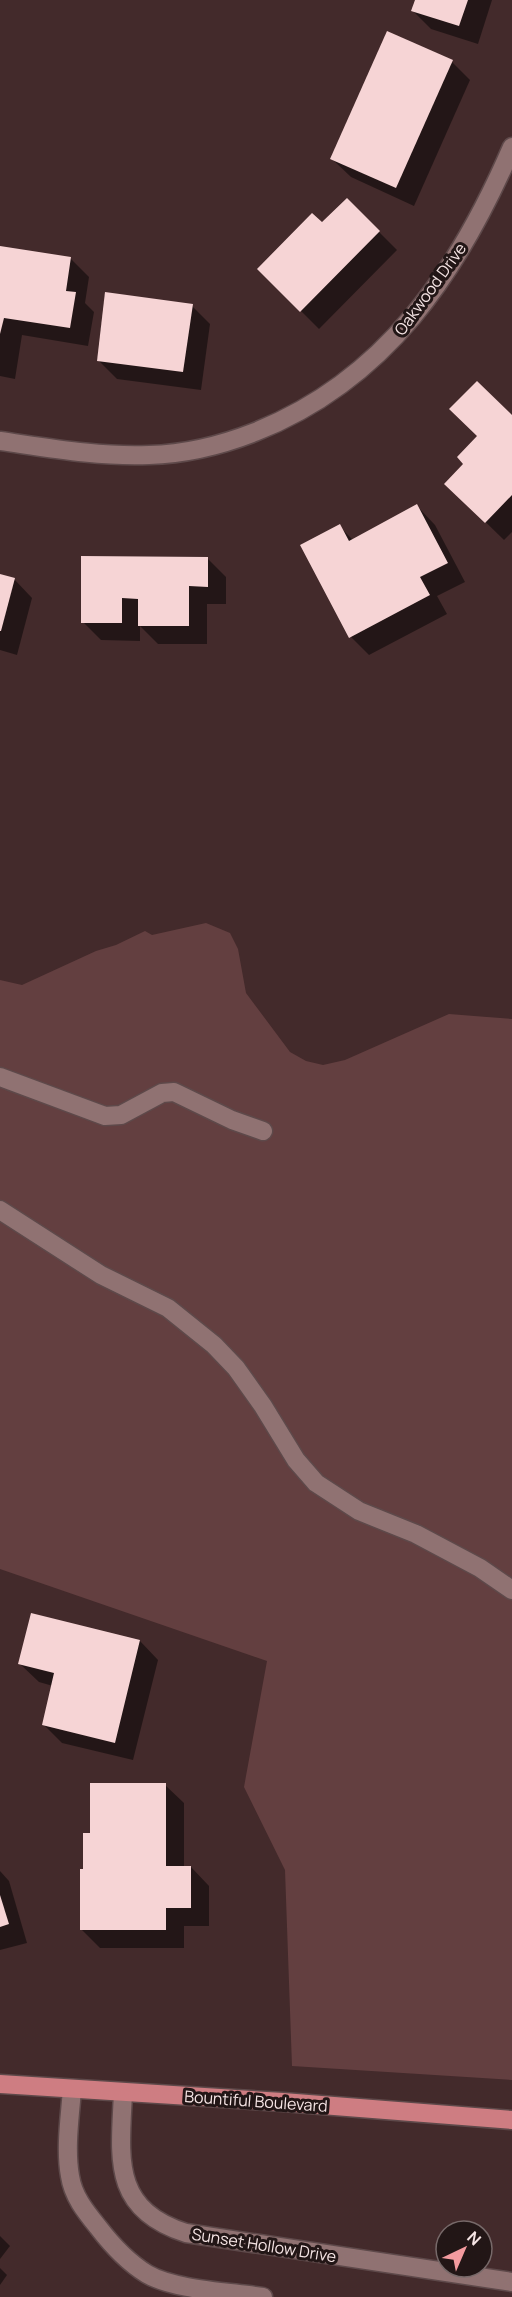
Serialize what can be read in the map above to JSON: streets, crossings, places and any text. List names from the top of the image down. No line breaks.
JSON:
{"streets":{"main road":["Bountiful Boulevard"],"street":["Oakwood Drive","Sunset Hollow Drive"]},"crossings":[["Bountiful Boulevard","Sunset Hollow Drive"]],"north":"top right"}
